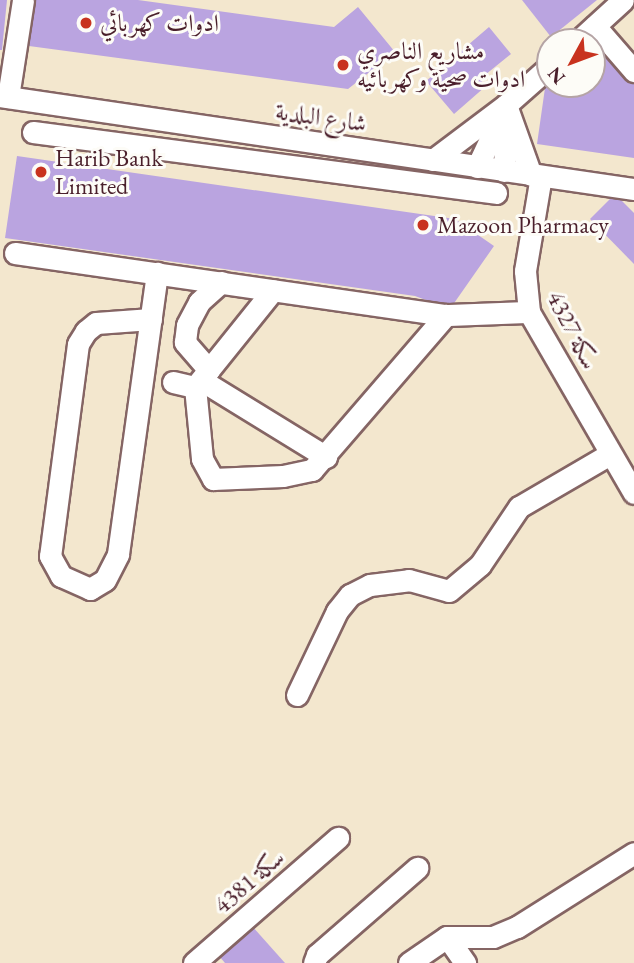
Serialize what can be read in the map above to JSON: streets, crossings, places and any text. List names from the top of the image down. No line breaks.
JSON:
{"streets":{"street":["شارع البلدية","سكة 4327","سكة 4381"]},"crossings":[["شارع البلدية","سكة 4327"]],"places":["ادوات كهربائي","مشاريع الناصري ادوات صحية وكهربائيه","Harib Bank Limited","Mazoon Pharmacy"],"north":"bottom left"}
